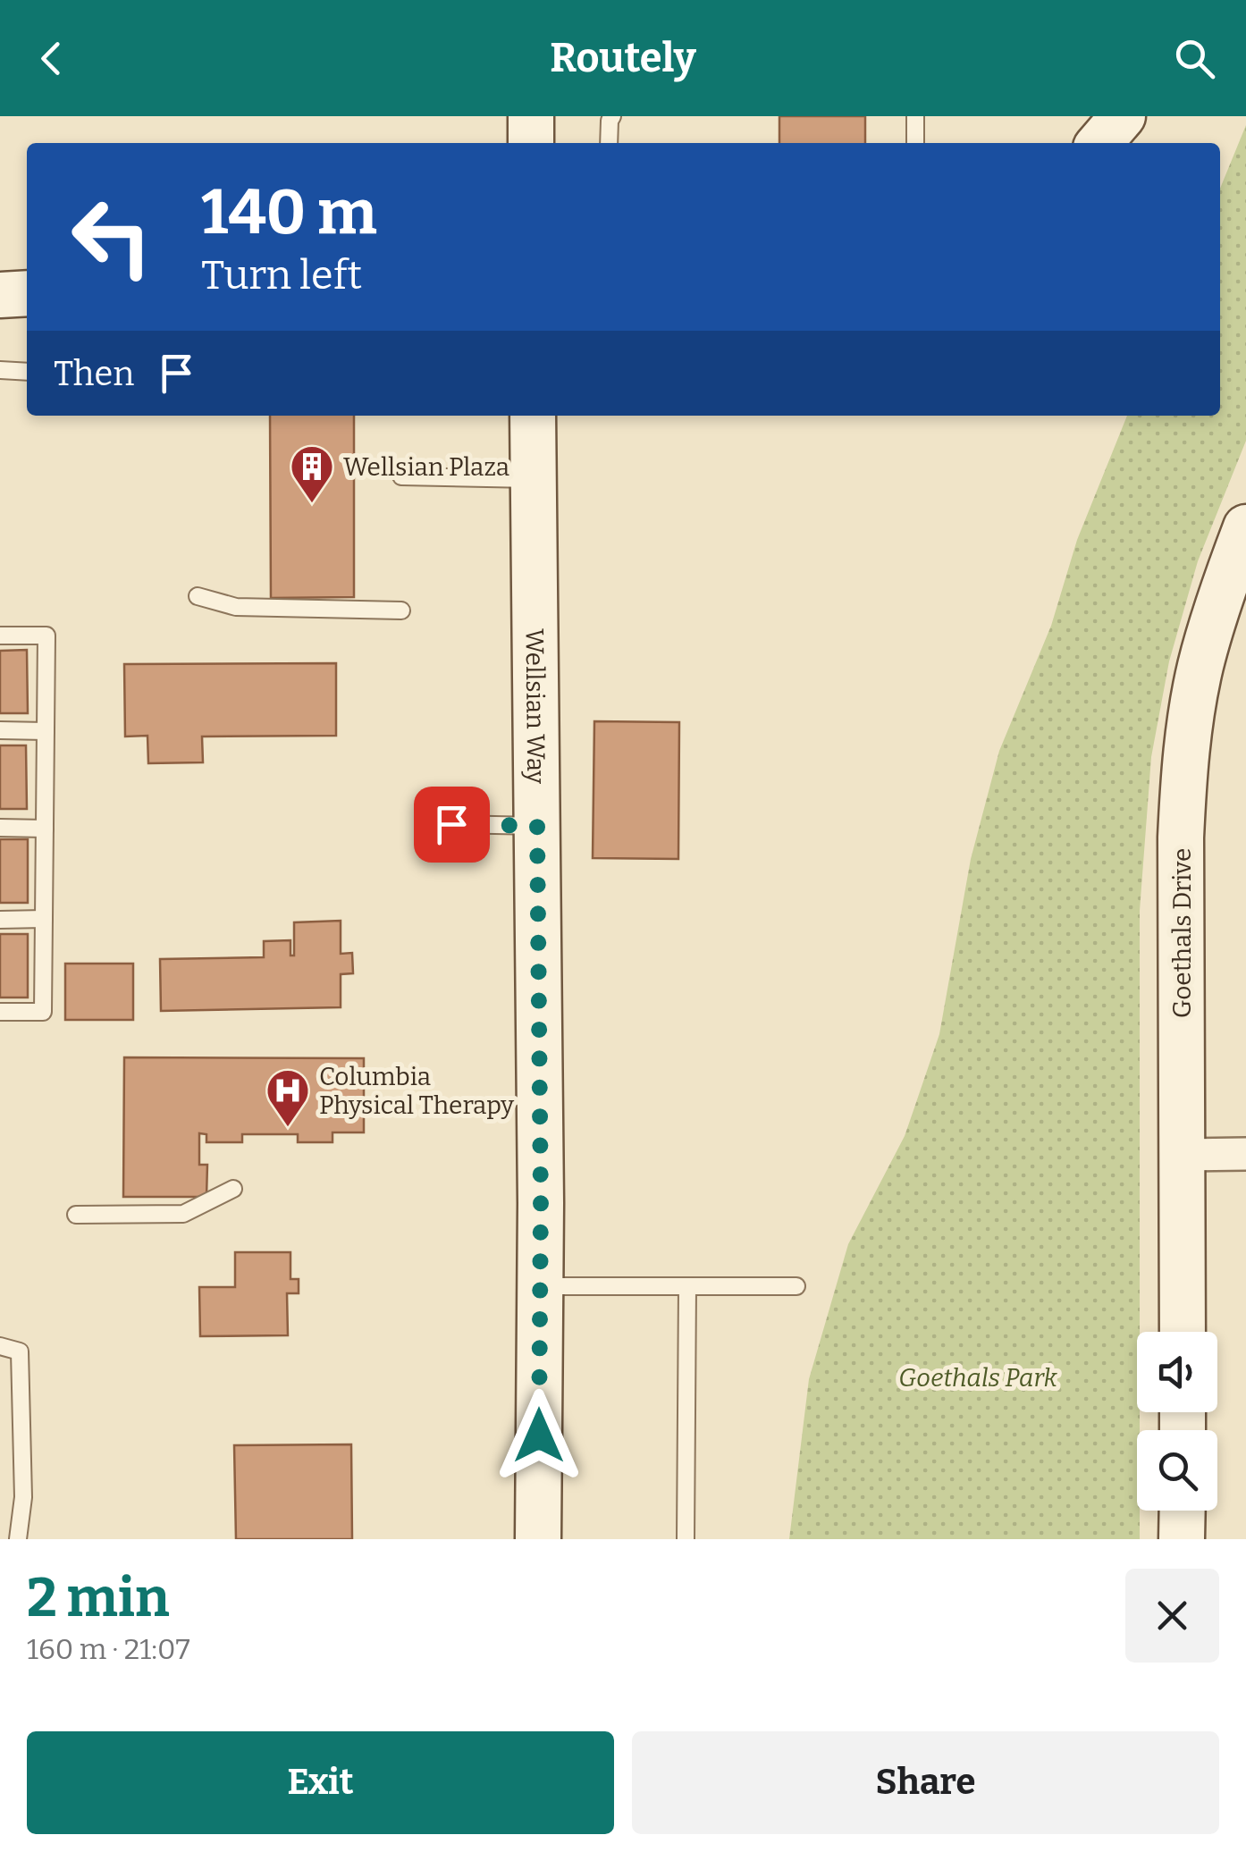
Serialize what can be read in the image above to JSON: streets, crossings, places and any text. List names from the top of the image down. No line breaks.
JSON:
{"streets":{"main road":["Wellsian Way","Goethals Drive"]},"parks":["Goethals Park"],"places":{"building":["Wellsian Plaza"],"hospital":["Columbia Physical Therapy"]},"page":{"header":"Routely","turn":["140 m","Turn left"],"then":"Then","heading":["2 min","160 m · 21:07"],"buttons":["Exit","Share"]}}
